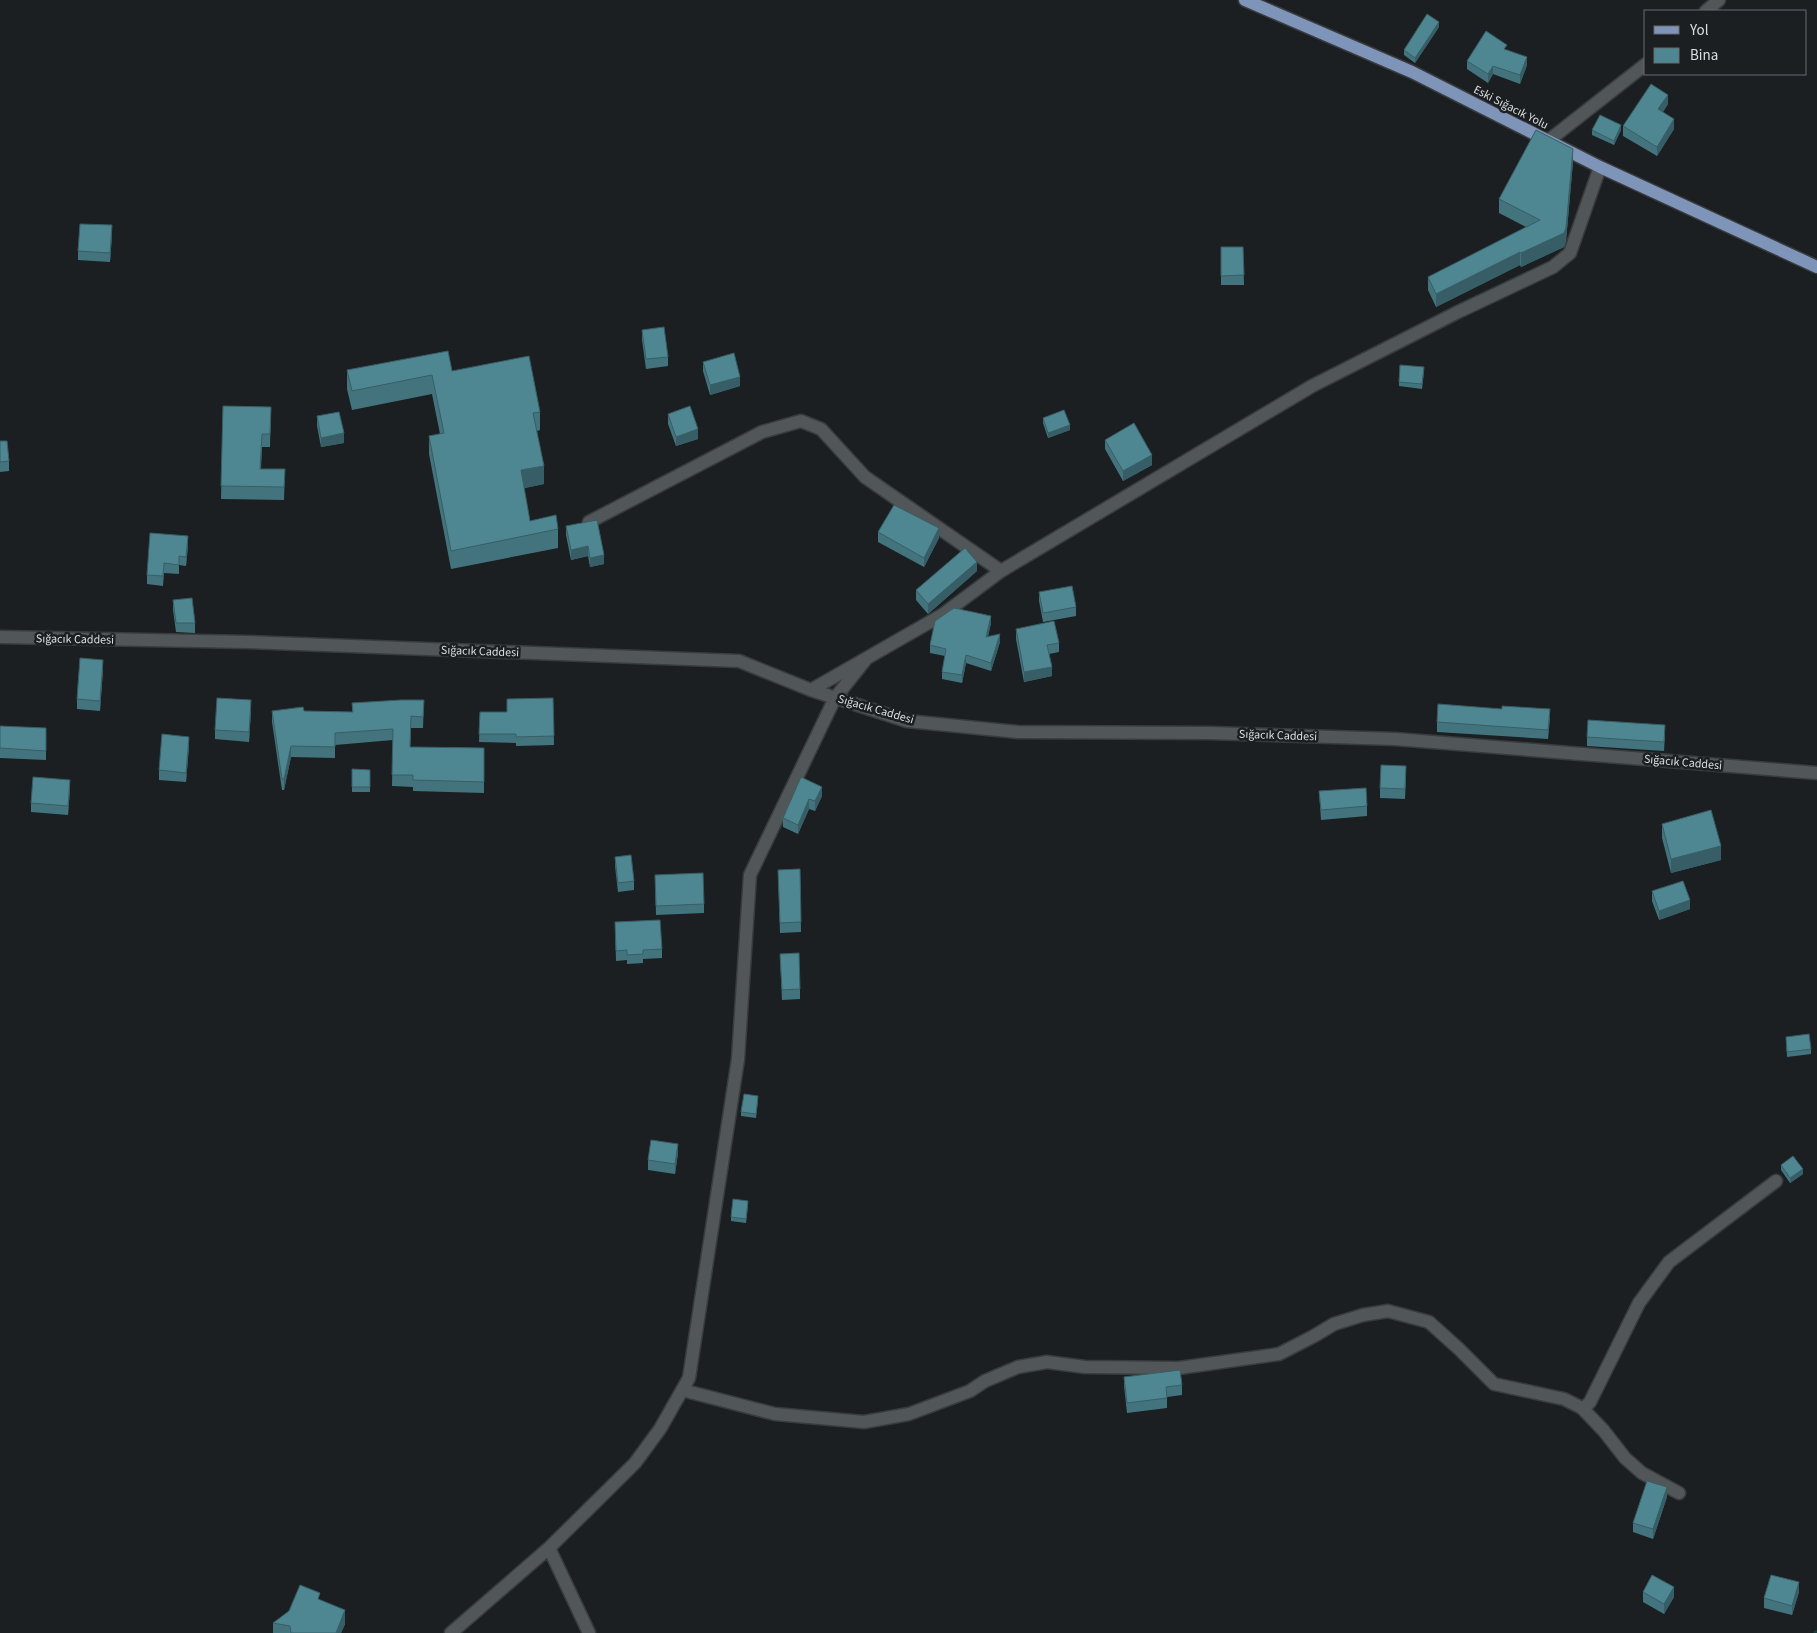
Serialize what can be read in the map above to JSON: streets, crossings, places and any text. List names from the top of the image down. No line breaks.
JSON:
{"streets":{"main road":["Eski Sığacık Yolu"],"street":["Sığacık Caddesi"]},"legend":["Yol","Bina"]}
